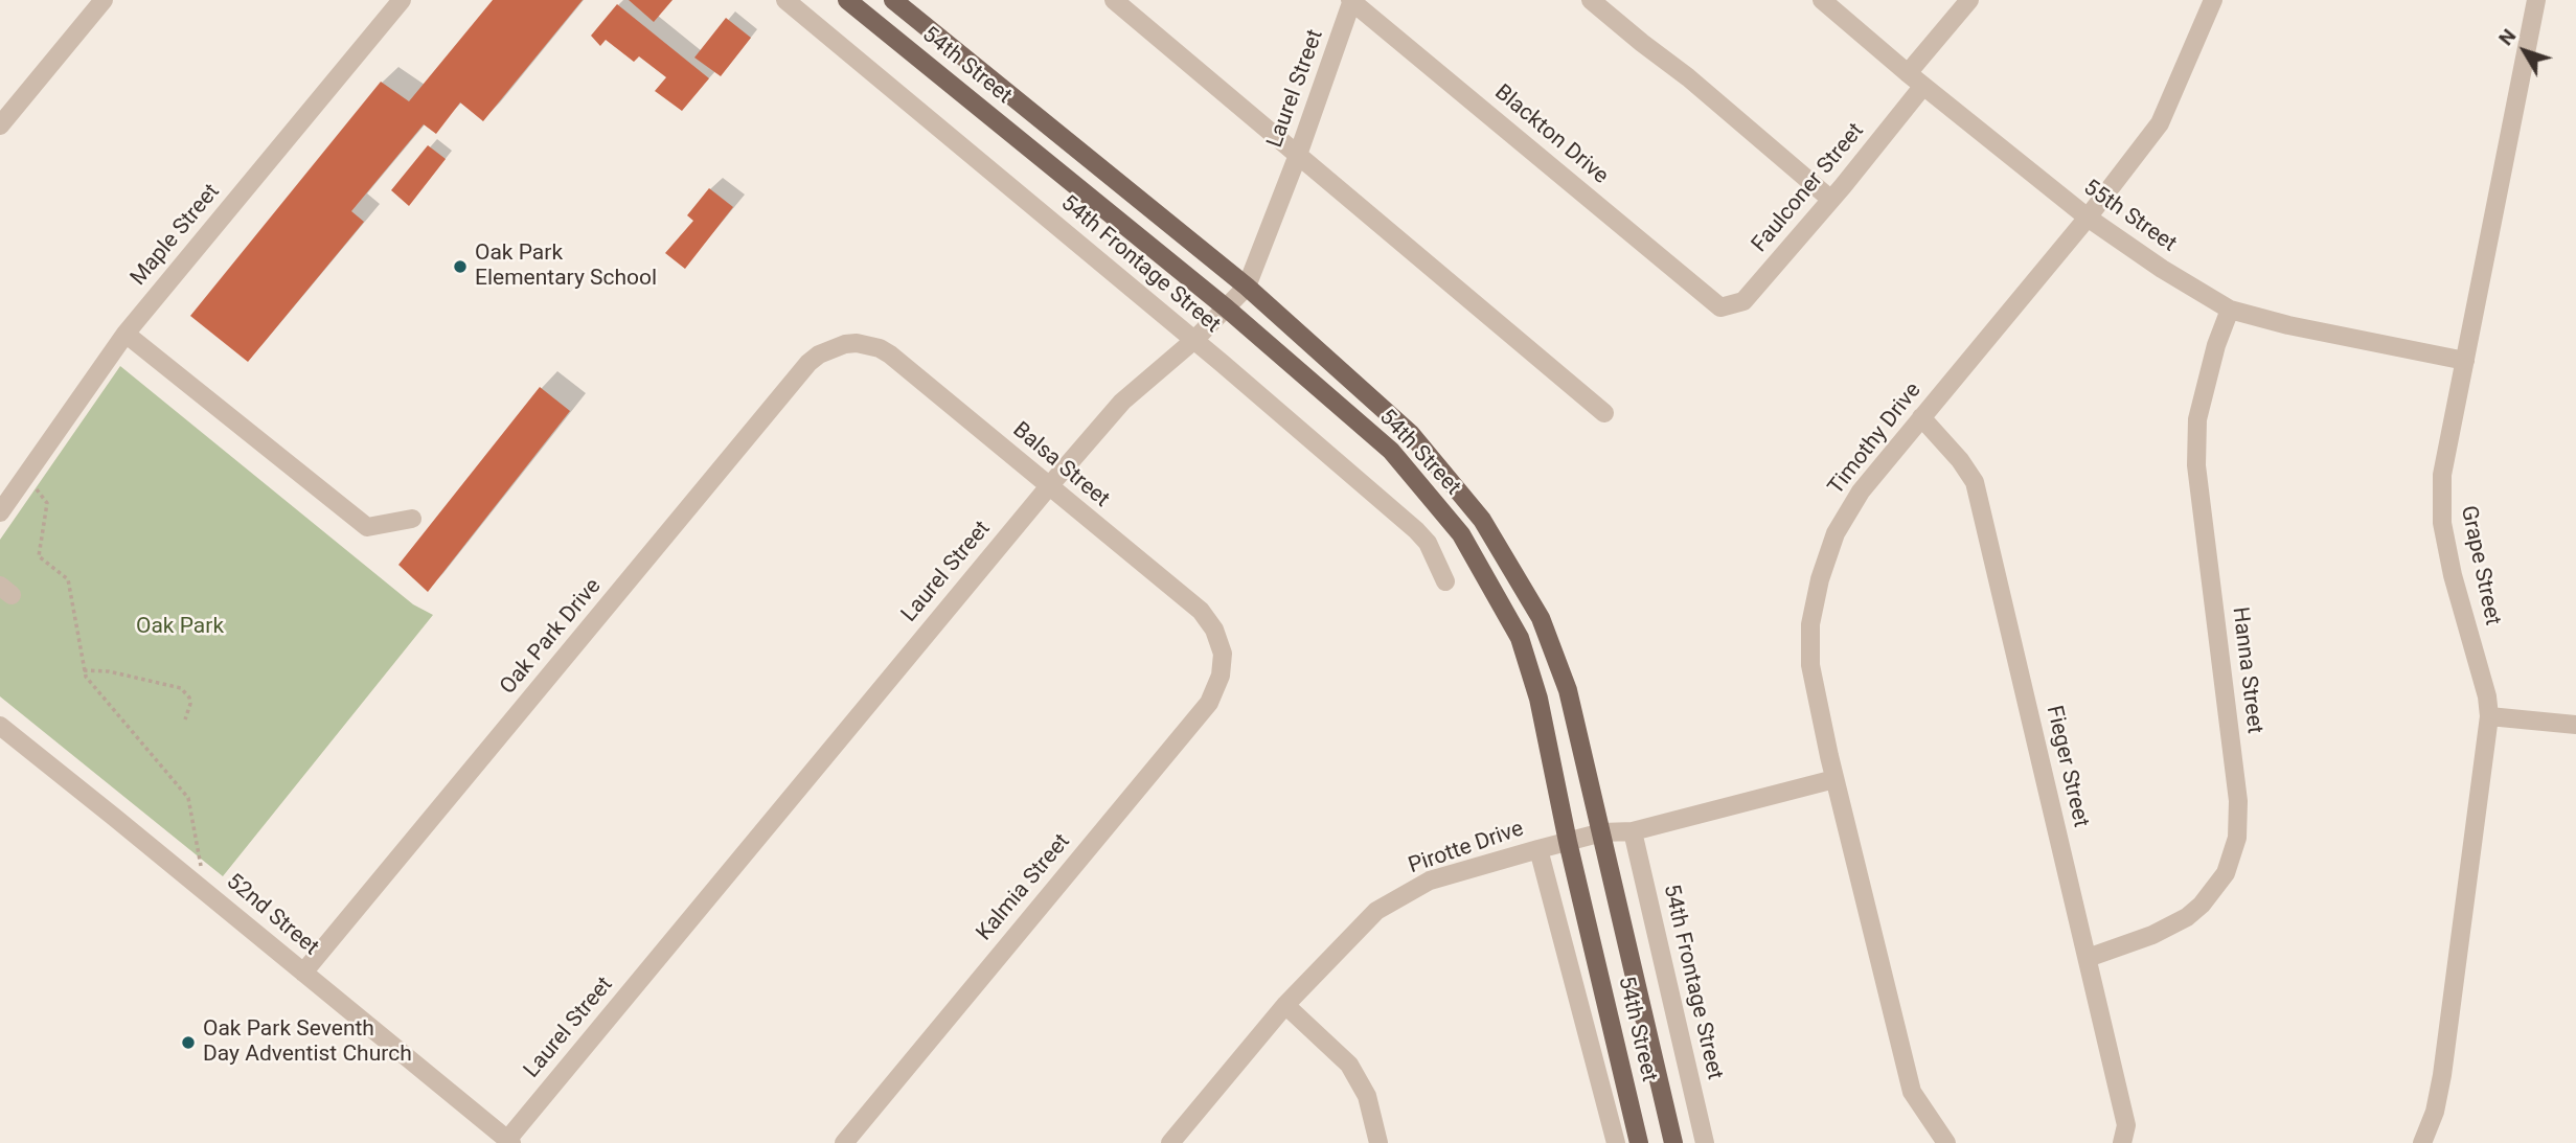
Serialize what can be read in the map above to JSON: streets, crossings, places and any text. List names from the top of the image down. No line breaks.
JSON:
{"streets":{"main road":["54th Street"],"street":["Laurel Street","Blackton Drive","Faulconer Street","55th Street","Maple Street","54th Frontage Street","Timothy Drive","Balsa Street","Grape Street","Oak Park Drive","Hanna Street","Fieger Street","Pirotte Drive","Kalmia Street","52nd Street"]},"crossings":[["54th Street","Laurel Street"],["54th Street","Pirotte Drive"],["Laurel Street","Blackton Drive"],["Laurel Street","54th Frontage Street"],["Laurel Street","Balsa Street"],["Laurel Street","52nd Street"],["Blackton Drive","Faulconer Street"],["Faulconer Street","55th Street"],["55th Street","Timothy Drive"],["55th Street","Grape Street"],["55th Street","Hanna Street"],["54th Frontage Street","Pirotte Drive"],["Timothy Drive","Fieger Street"],["Timothy Drive","Pirotte Drive"],["Balsa Street","Oak Park Drive"],["Balsa Street","Kalmia Street"],["Oak Park Drive","52nd Street"],["Hanna Street","Fieger Street"]],"parks":["Oak Park"],"places":["Oak Park Elementary School","Oak Park Seventh Day Adventist Church"],"north":"top left"}
